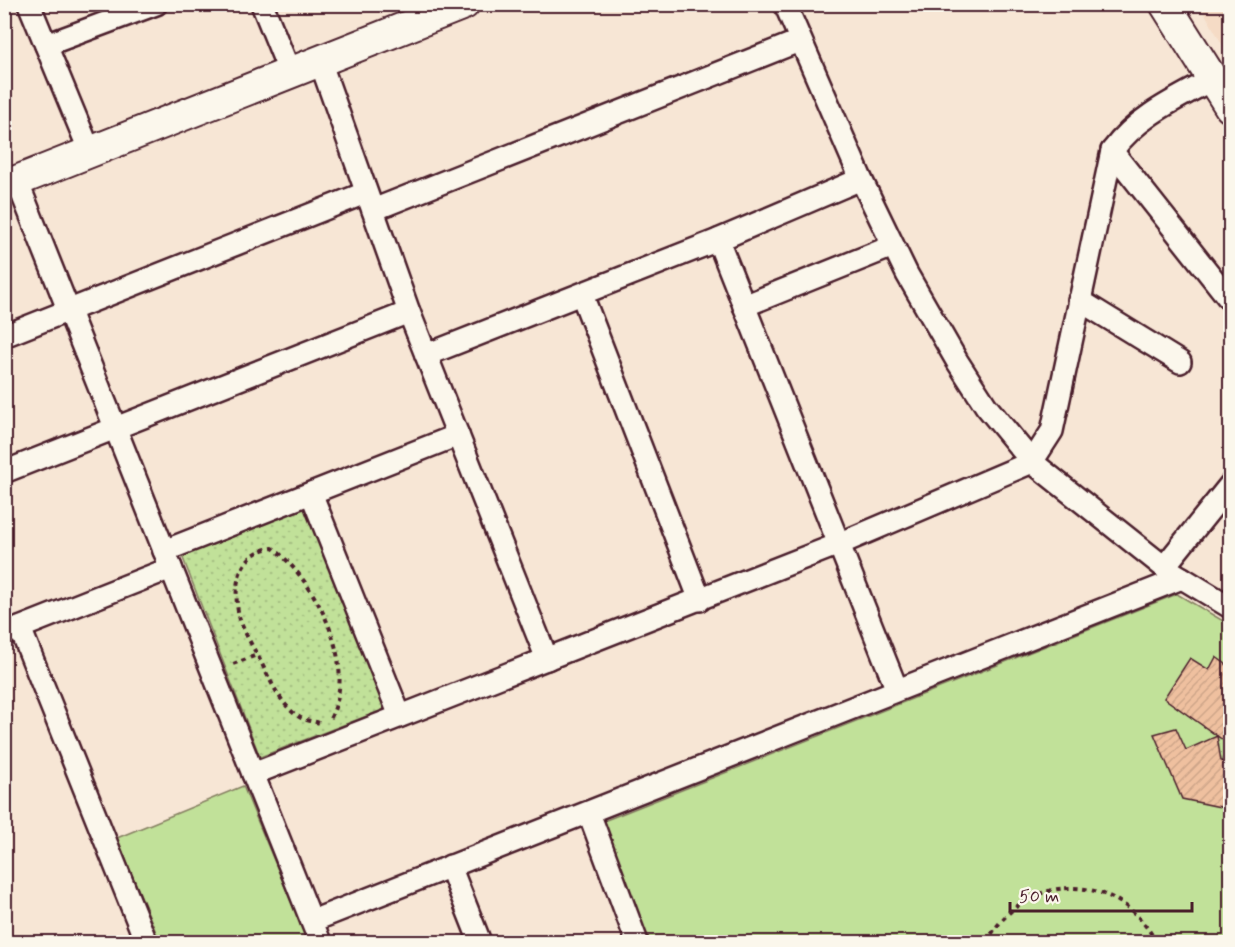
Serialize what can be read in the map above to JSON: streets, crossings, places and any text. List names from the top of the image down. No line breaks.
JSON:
{"scale_bar":"50 m"}
